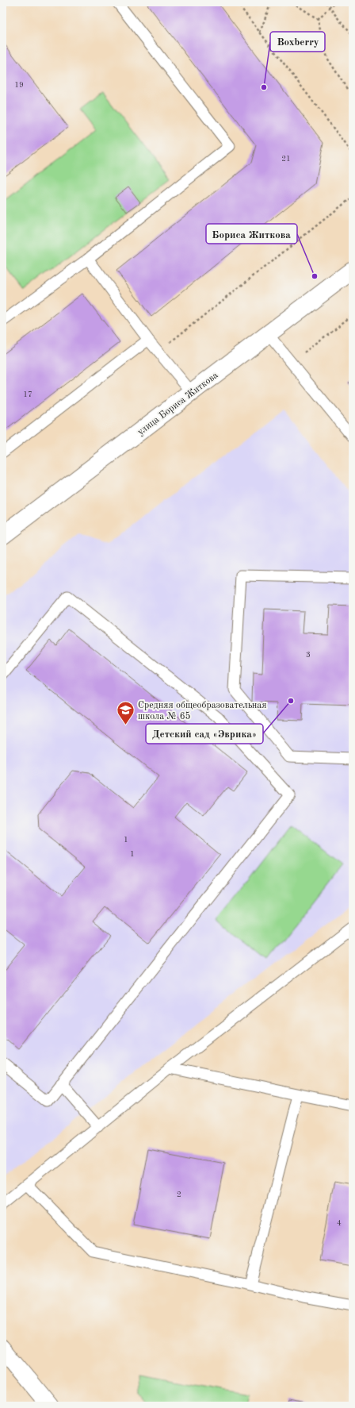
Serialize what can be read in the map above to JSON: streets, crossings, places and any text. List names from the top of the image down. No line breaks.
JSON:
{"streets":{"street":["улица Бориса Житкова"]},"places":{"other":["Boxberry","Бориса Житкова","Детский сад «Эврика»"],"school or university":["Средняя общеобразовательная школа № 65"]},"house_numbers":["19","21","17","3","1","1","2","4"]}
